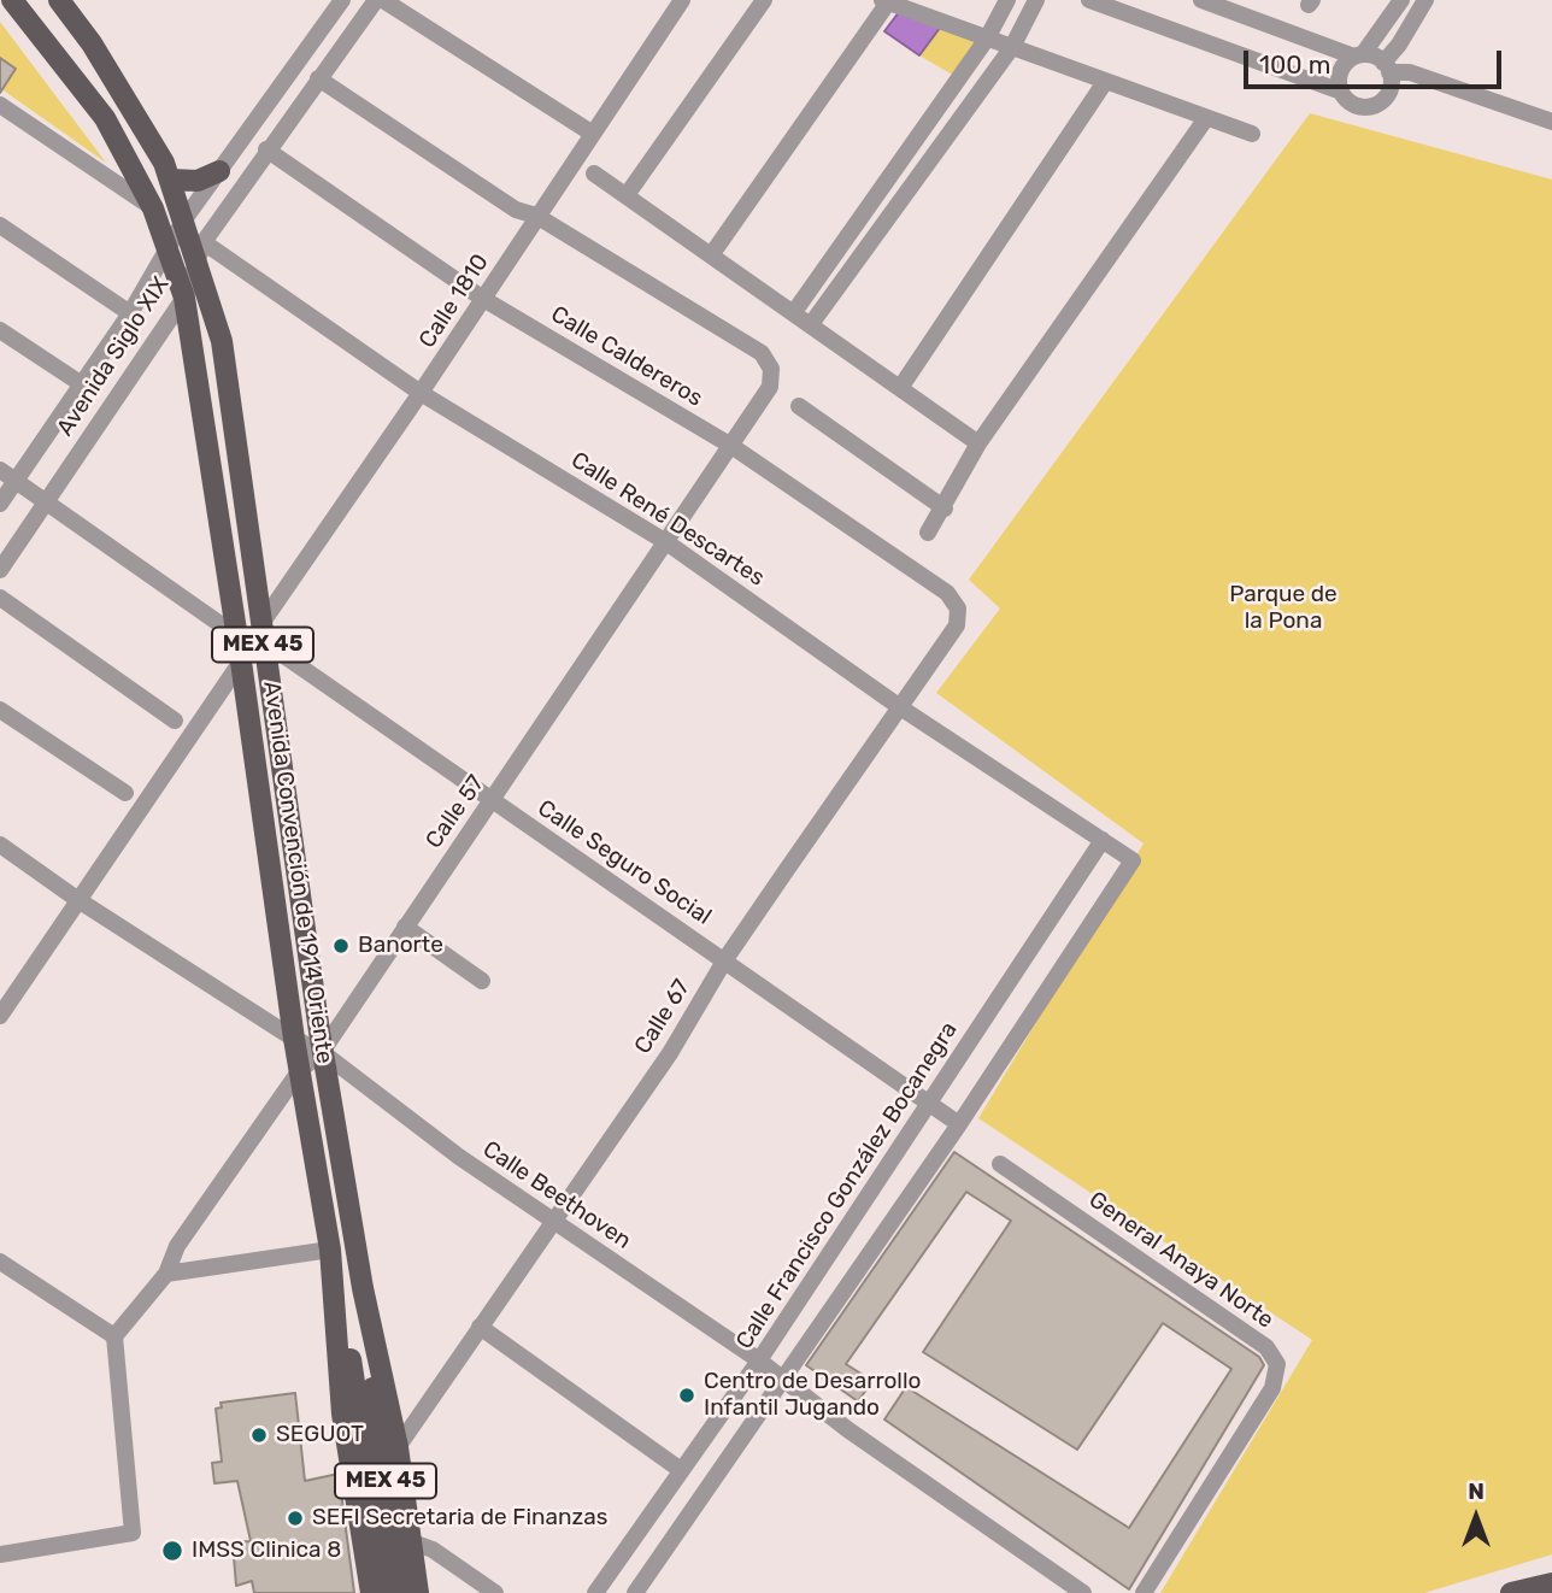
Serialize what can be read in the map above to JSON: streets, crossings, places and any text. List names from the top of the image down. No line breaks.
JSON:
{"streets":{"main road":["MEX 45","Avenida Convención de 1914 Oriente"],"street":["Calle 1810","Avenida Siglo XIX","Calle Caldereros","Calle René Descartes","Calle 57","Calle Seguro Social","Calle 67","Calle Francisco González Bocanegra","Calle Beethoven","General Anaya Norte"]},"crossings":[["Calle 1810","Calle Caldereros"],["Calle 1810","Calle René Descartes"],["Calle 1810","Calle 57"],["Calle 1810","Calle Seguro Social"],["Calle 1810","Avenida Convención de 1914 Oriente"],["Avenida Siglo XIX","Calle Caldereros"],["Avenida Siglo XIX","Calle René Descartes"],["Avenida Siglo XIX","Avenida Convención de 1914 Oriente"],["Calle Caldereros","Calle 57"],["Calle Caldereros","Calle 67"],["Calle René Descartes","Calle 57"],["Calle René Descartes","Calle Seguro Social"],["Calle René Descartes","Avenida Convención de 1914 Oriente"],["Calle René Descartes","Calle 67"],["Calle René Descartes","Calle Francisco González Bocanegra"],["Calle 57","Calle Seguro Social"],["Calle 57","Avenida Convención de 1914 Oriente"],["Calle 57","Calle Beethoven"],["Calle Seguro Social","Avenida Convención de 1914 Oriente"],["Calle Seguro Social","Calle 67"],["Calle Seguro Social","Calle Francisco González Bocanegra"],["Avenida Convención de 1914 Oriente","Calle 67"],["Avenida Convención de 1914 Oriente","Calle Beethoven"],["Calle 67","Calle Beethoven"],["Calle Francisco González Bocanegra","Calle Beethoven"]],"parks":["Parque de la Pona"],"places":["Banorte","Centro de Desarrollo Infantil Jugando","SEGUOT","SEFI Secretaria de Finanzas","IMSS Clinica 8"],"scale_bar":"100 m","north":"top"}
